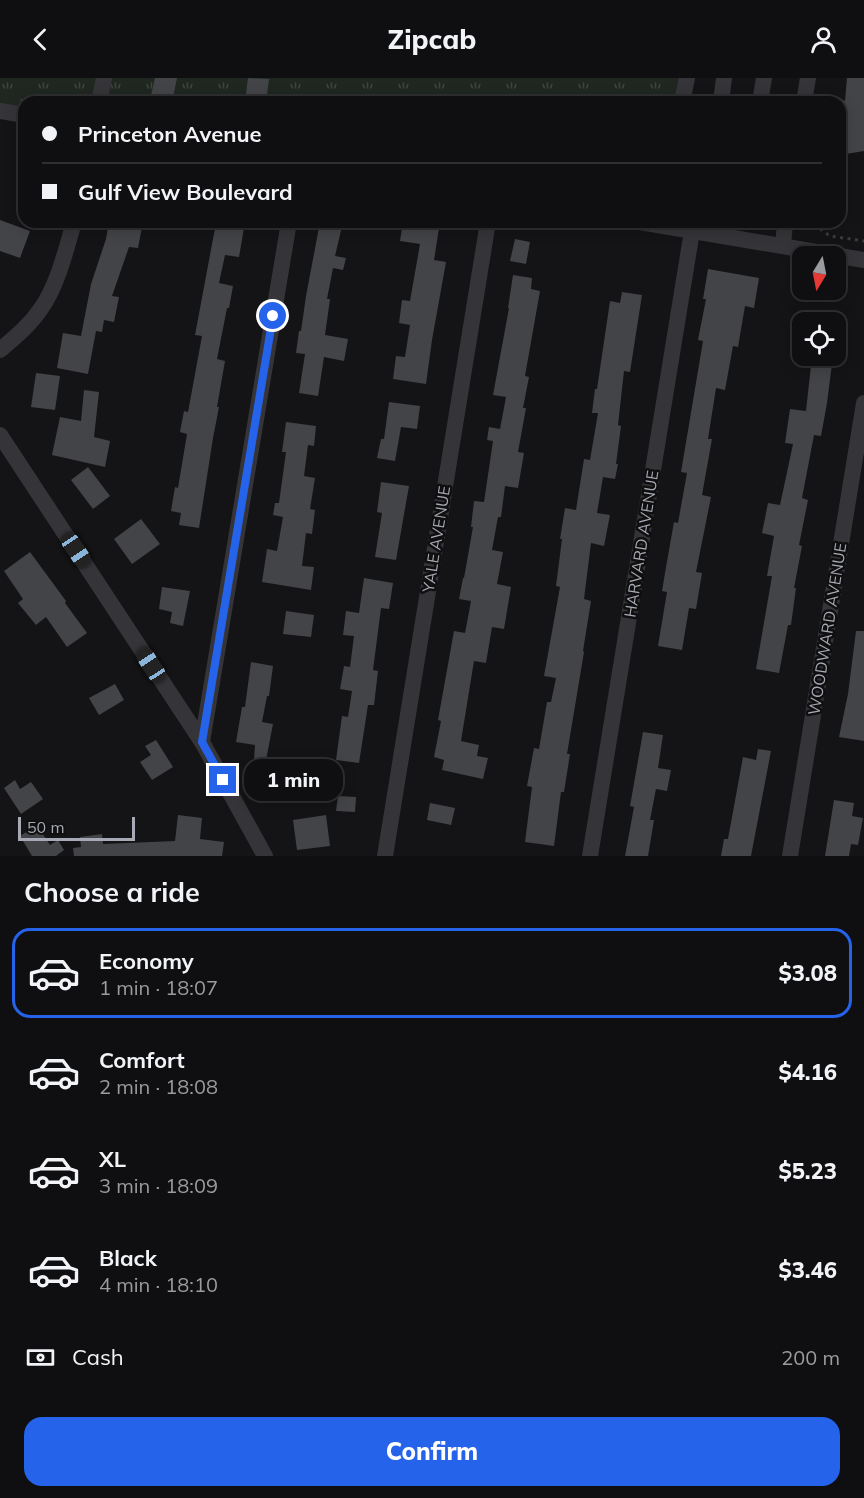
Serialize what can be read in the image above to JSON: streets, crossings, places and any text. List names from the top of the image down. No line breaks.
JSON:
{"streets":{"street":["YALE AVENUE","HARVARD AVENUE","WOODWARD AVENUE"]},"scale_bar":"50 m","north":"bottom","page":{"header":"Zipcab","banner":["Princeton Avenue","Gulf View Boulevard"],"bubble":"1 min","scale":"50 m","heading":"Choose a ride","list":[{"name":"Economy","note":"1 min · 18:07","value":"$3.08"},{"name":"Comfort","note":"2 min · 18:08","value":"$4.16"},{"name":"XL","note":"3 min · 18:09","value":"$5.23"},{"name":"Black","note":"4 min · 18:10","value":"$3.46"}],"pay":["Cash","200 m"],"buttons":"Confirm"}}
